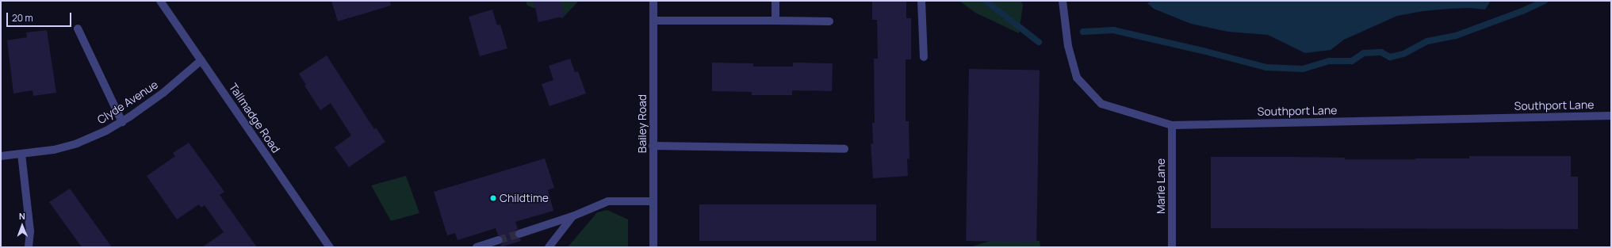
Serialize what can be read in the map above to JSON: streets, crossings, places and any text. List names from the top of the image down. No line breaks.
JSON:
{"streets":{"street":["Clyde Avenue","Southport Lane","Tallmadge Road","Bailey Road","Marie Lane"]},"crossings":[["Clyde Avenue","Tallmadge Road"],["Southport Lane","Marie Lane"]],"places":["Childtime"],"scale_bar":"20 m","north":"top"}
